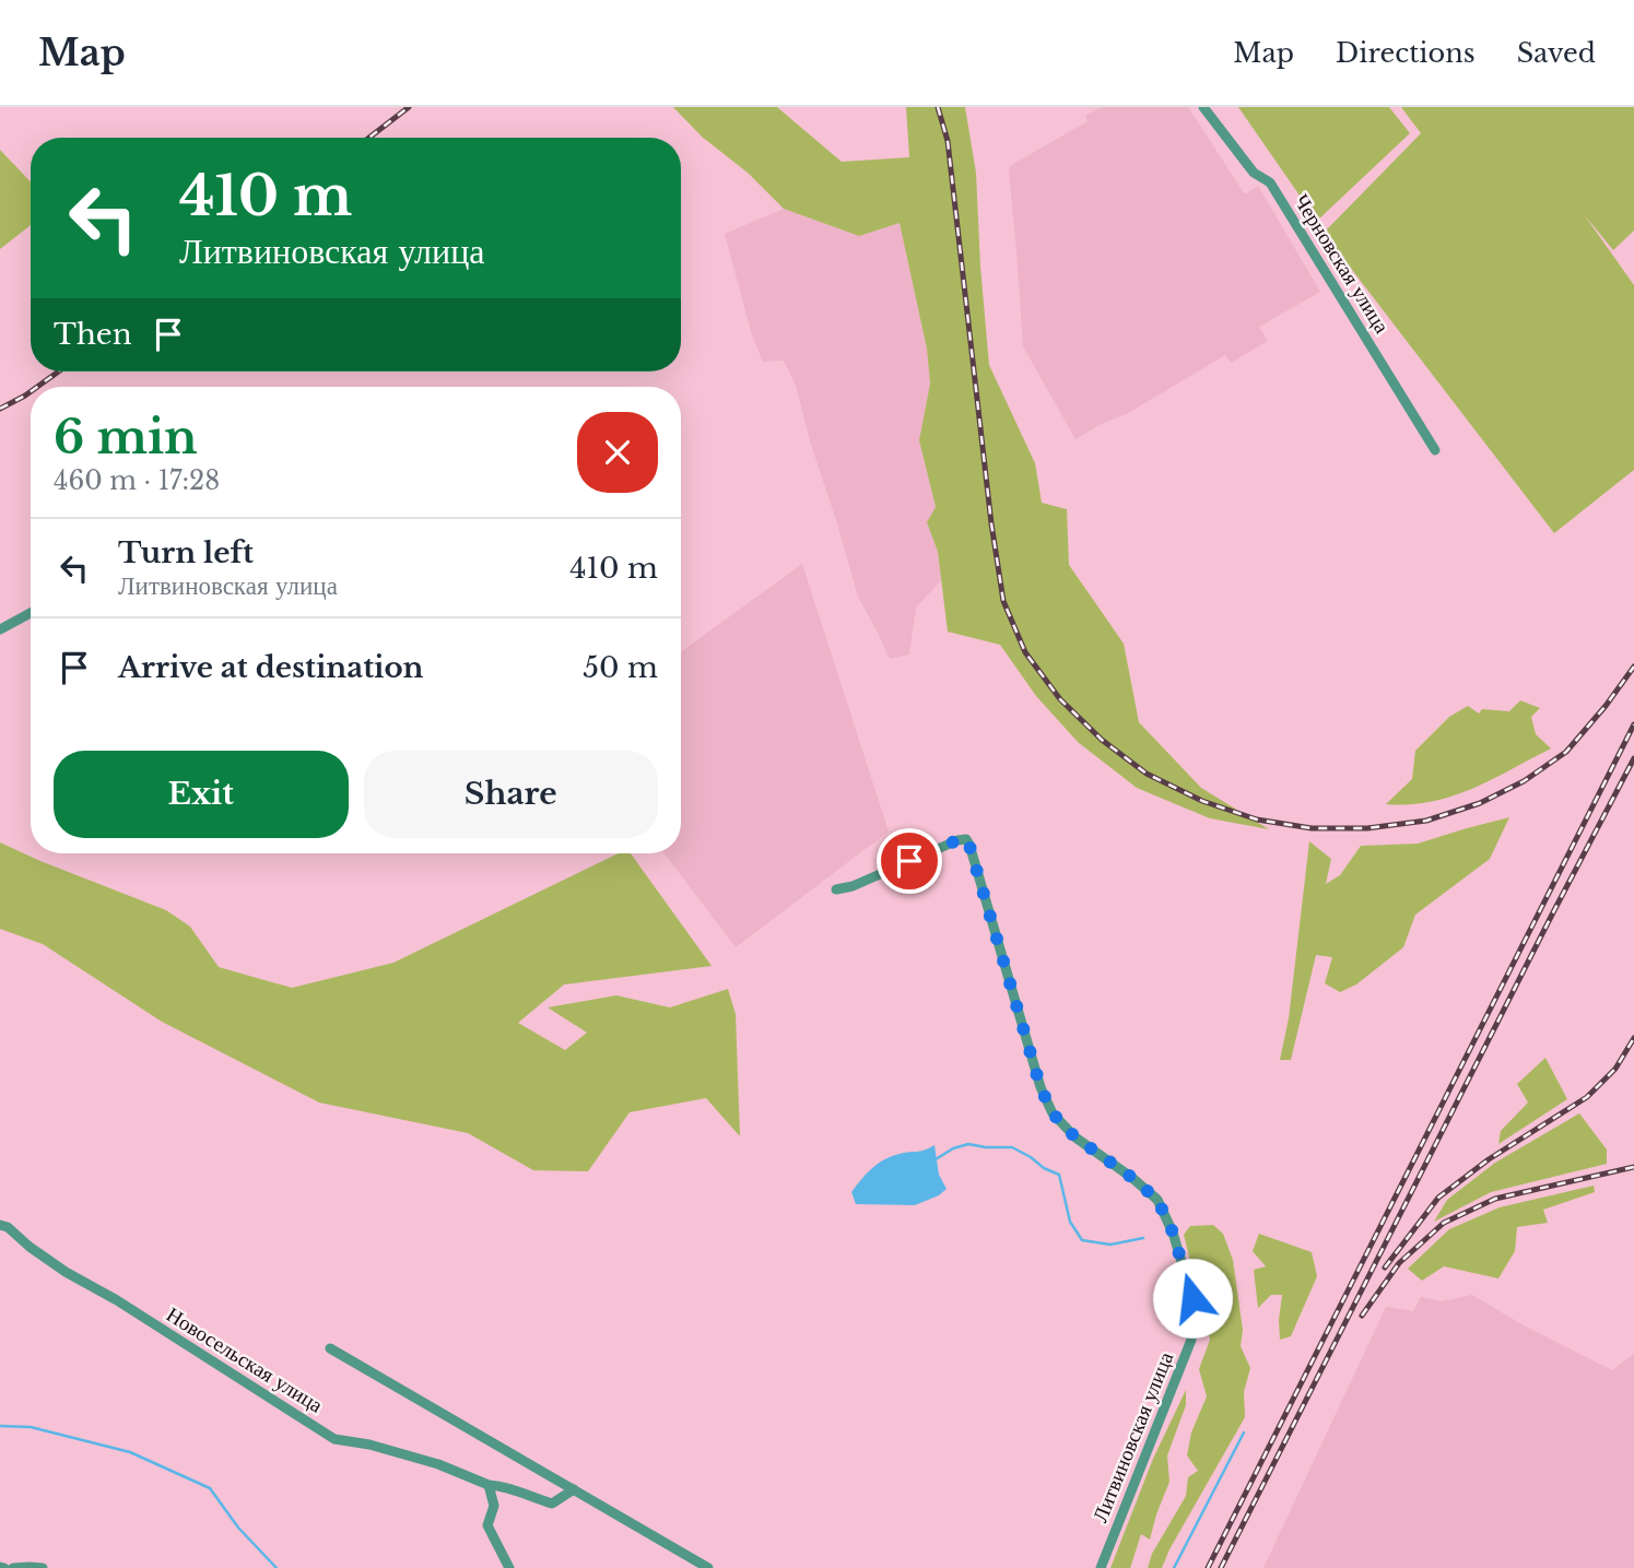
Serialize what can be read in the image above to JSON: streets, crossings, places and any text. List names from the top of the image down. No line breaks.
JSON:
{"streets":{"street":["Черновская улица","Новосельская улица","Литвиновская улица"]},"page":{"header":"Map","nav":["Map","Directions","Saved"],"turn":["410 m","Литвиновская улица"],"then":"Then","heading":["6 min","460 m · 17:28"],"list":[{"name":"Turn left","note":"Литвиновская улица","value":"410 m"},{"name":"Arrive at destination","value":"50 m"}],"buttons":["Exit","Share"]}}
